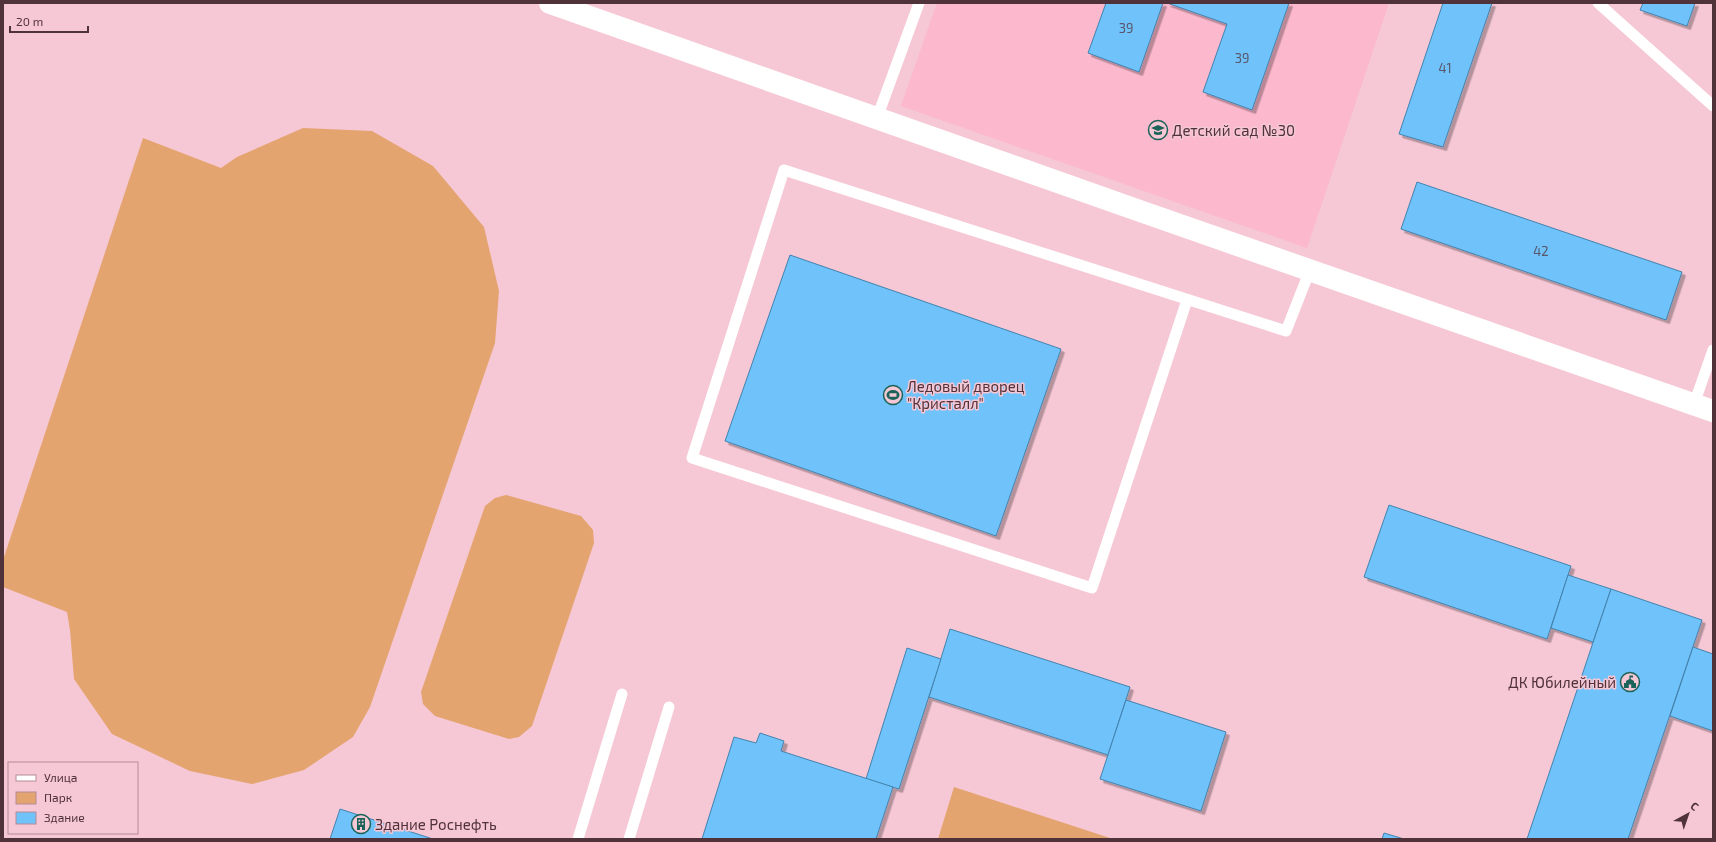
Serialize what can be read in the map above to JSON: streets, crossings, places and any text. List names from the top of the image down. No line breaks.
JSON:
{"places":{"school or university":["Детский сад №30"],"sports":["Ледовый дворец \"Кристалл\""],"public building":["ДК Юбилейный"],"building":["Здание Роснефть"]},"house_numbers":["39","39","41","42"],"legend":["Улица","Парк","Здание"],"scale_bar":"20 m","north":"top right"}
